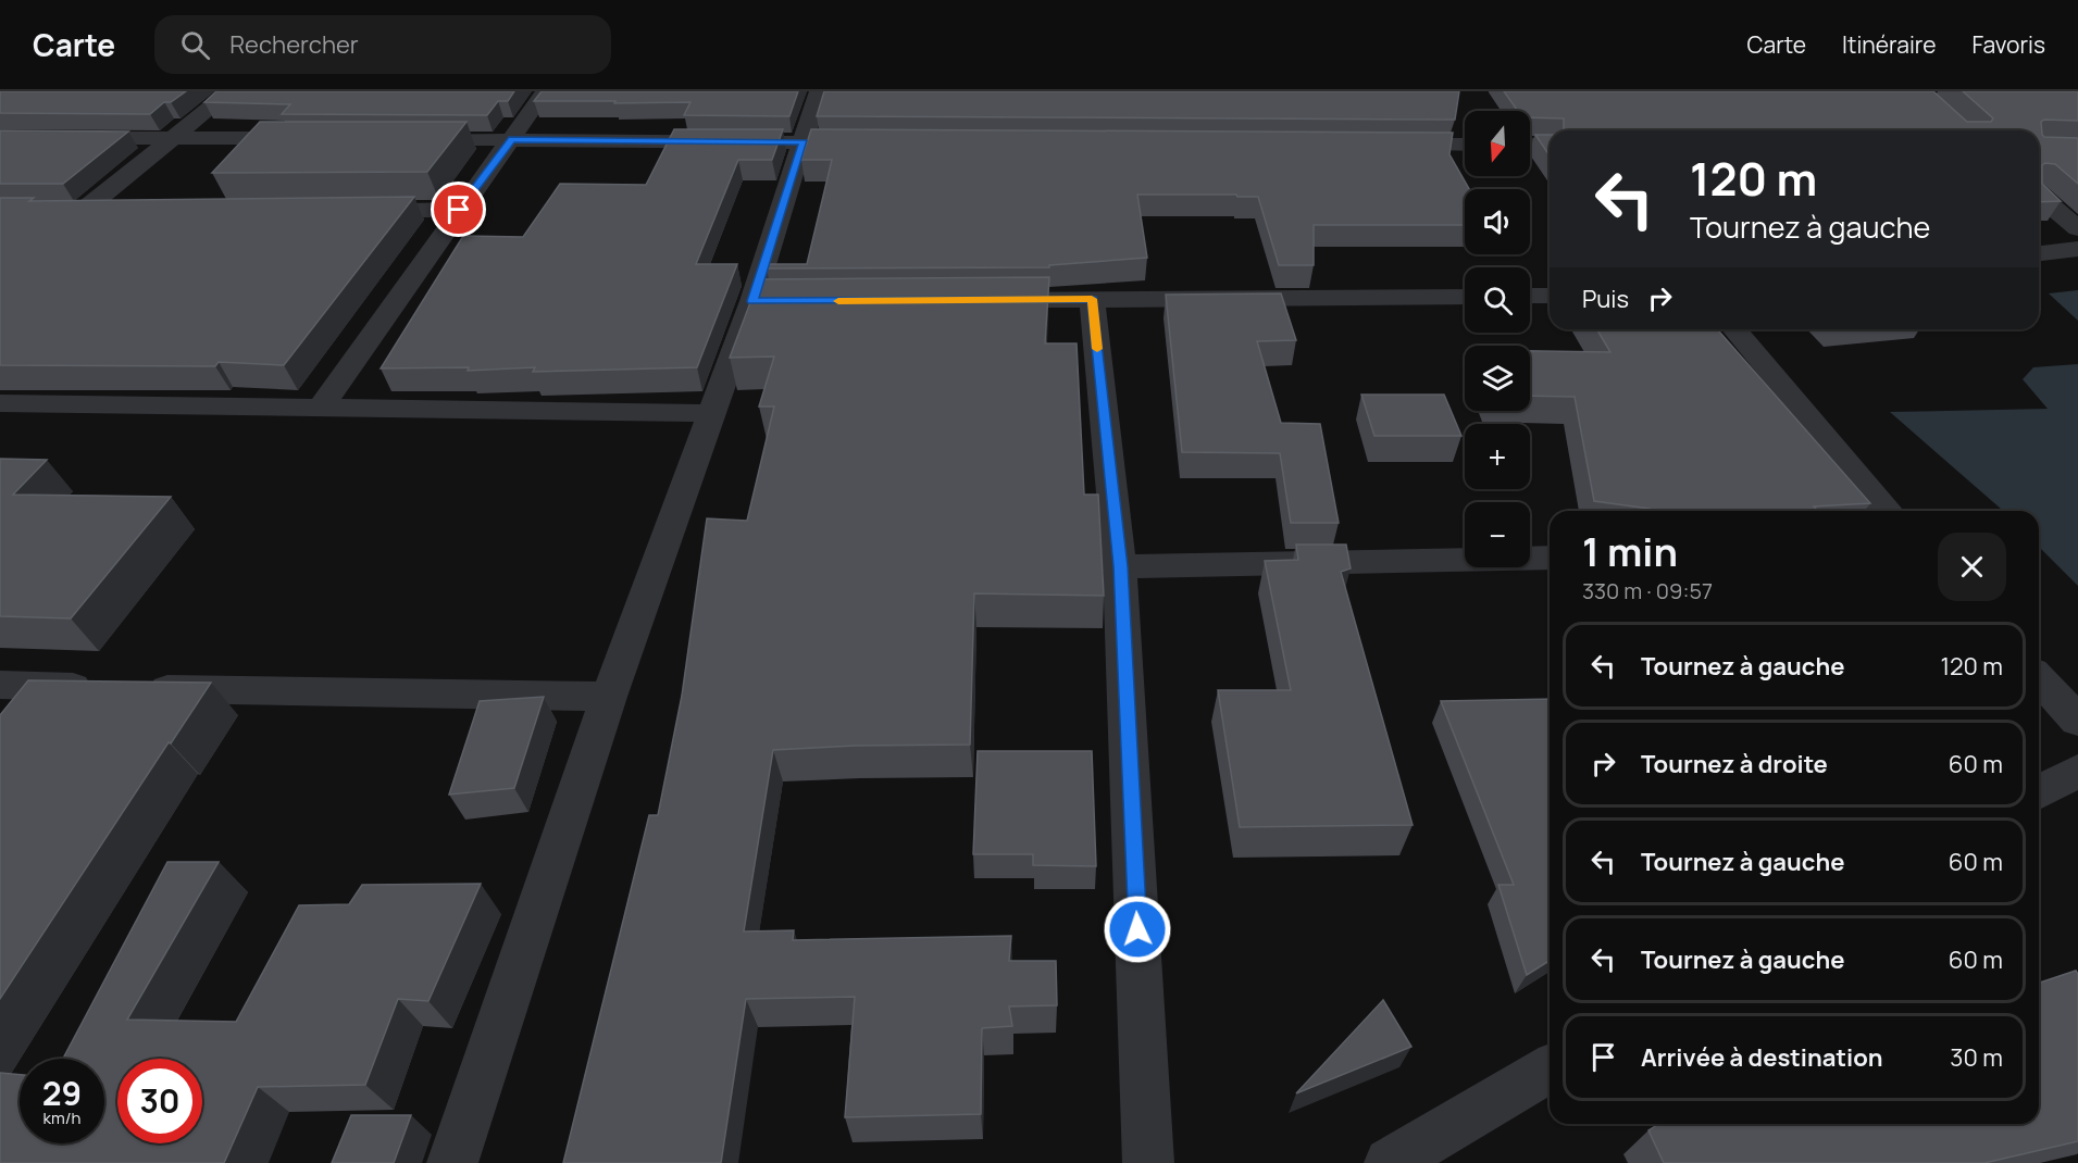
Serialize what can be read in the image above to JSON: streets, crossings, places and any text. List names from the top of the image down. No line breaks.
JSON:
{"north":"bottom","page":{"header":"Carte","search":"Rechercher","nav":["Carte","Itinéraire","Favoris"],"map_buttons":["+","−"],"turn":["120 m","Tournez à gauche"],"then":"Puis","heading":["1 min","330 m · 09:57"],"list":[{"name":"Tournez à gauche","value":"120 m"},{"name":"Tournez à droite","value":"60 m"},{"name":"Tournez à gauche","value":"60 m"},{"name":"Tournez à gauche","value":"60 m"},{"name":"Arrivée à destination","value":"30 m"}],"speed":"29 km/h","limit":"30"}}
